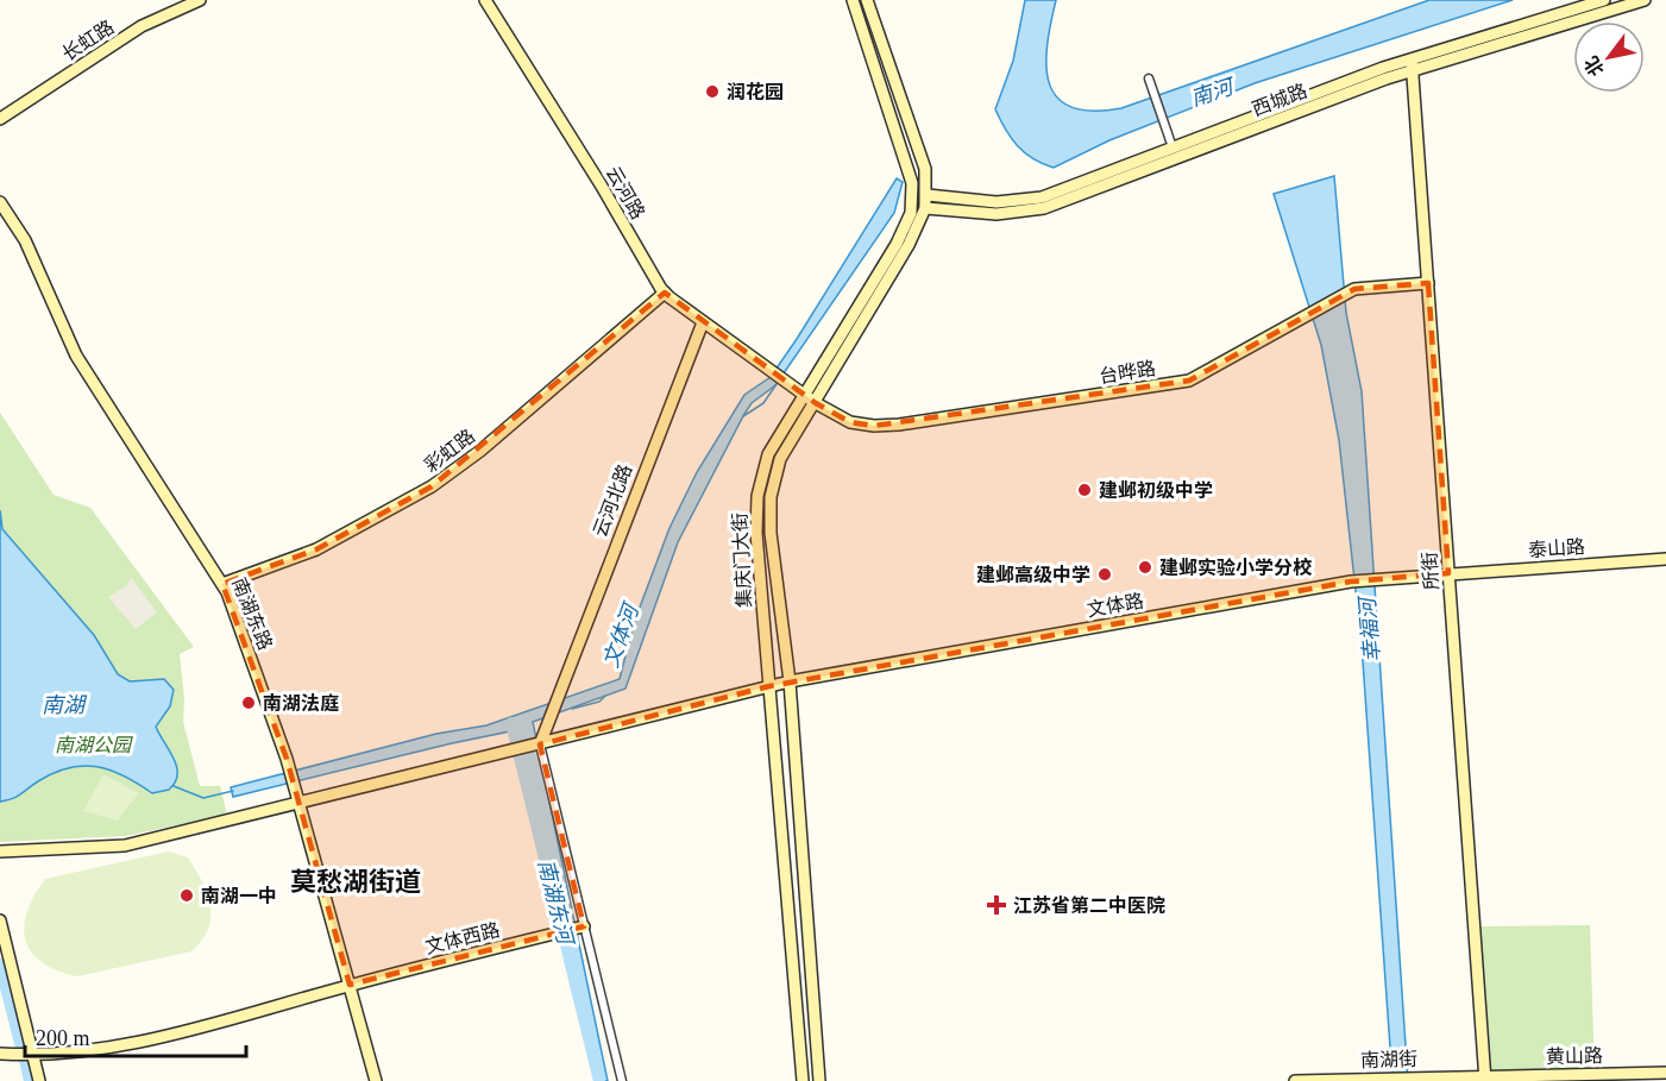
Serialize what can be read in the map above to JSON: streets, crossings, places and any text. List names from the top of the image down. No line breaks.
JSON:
{"streets":{"street":["长虹路","西城路","云河路","台晔路","彩虹路","云河北路","泰山路","集庆门大街","所街","文体路","南湖东路","文体西路","黄山路","南湖街"]},"crossings":[["西城路","集庆门大街"],["西城路","所街"],["云河路","台晔路"],["云河路","彩虹路"],["云河路","云河北路"],["台晔路","集庆门大街"],["台晔路","所街"],["彩虹路","南湖东路"],["云河北路","文体路"],["泰山路","所街"],["泰山路","文体路"],["集庆门大街","文体路"],["所街","文体路"],["所街","黄山路"],["所街","南湖街"],["文体路","南湖东路"],["南湖东路","文体西路"],["黄山路","南湖街"]],"districts":["莫愁湖街道"],"water":["南河","幸福河","文体河","南湖","南湖东河"],"parks":["南湖公园"],"places":{"other":["润花园","建邺初级中学","建邺实验小学分校","建邺高级中学","南湖法庭","南湖一中"],"health":["江苏省第二中医院"]},"scale_bar":"200 m","north":"bottom left"}
